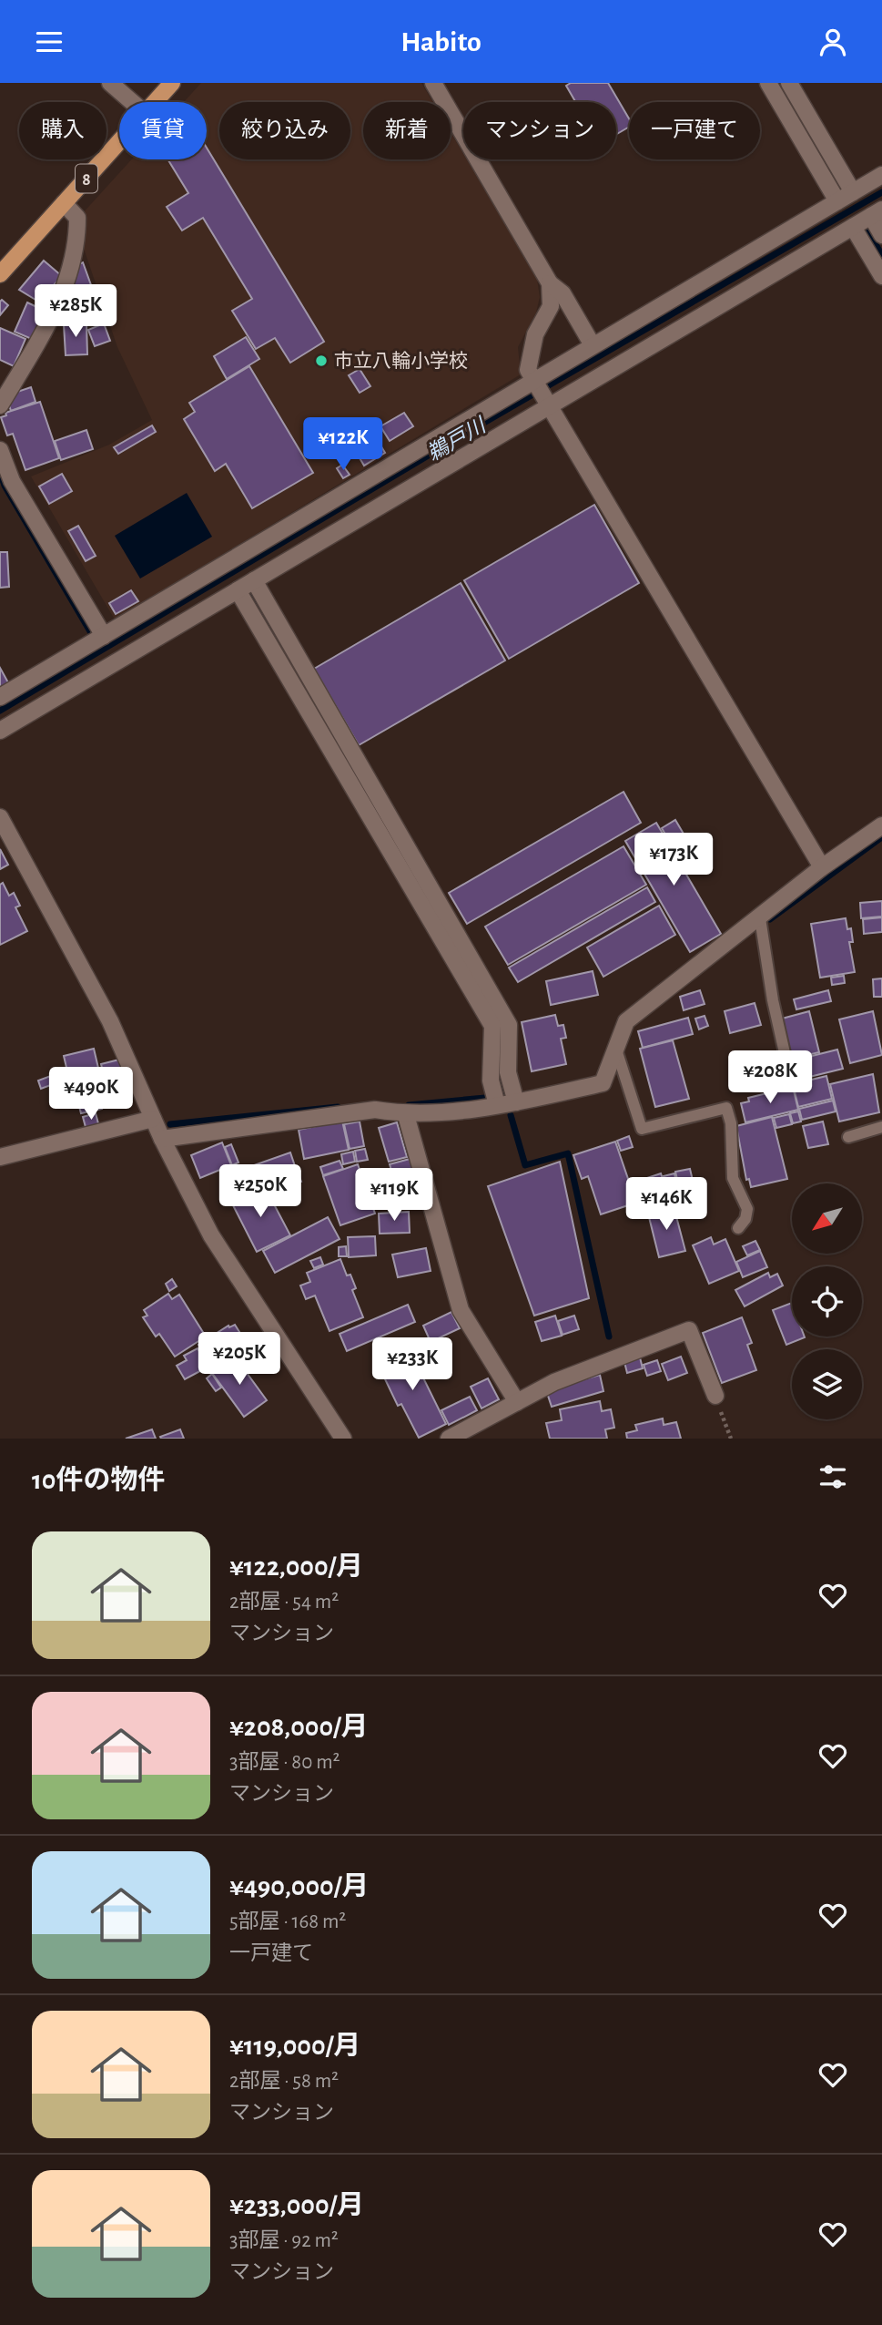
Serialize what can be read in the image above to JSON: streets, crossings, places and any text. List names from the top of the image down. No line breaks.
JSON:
{"streets":{"main road":["8"]},"water":["鵜戸川"],"places":["市立八輪小学校"],"north":"bottom left","page":{"header":"Habito","chip":["購入","賃貸","絞り込み","新着","マンション","一戸建て"],"price":["¥285K","¥122K","¥173K","¥208K","¥490K","¥250K","¥119K","¥146K","¥205K","¥233K"],"heading":"10件の物件","list":[{"name":"¥122,000/月","note":"2部屋 · 54 m² · マンション"},{"name":"¥208,000/月","note":"3部屋 · 80 m² · マンション"},{"name":"¥490,000/月","note":"5部屋 · 168 m² · 一戸建て"},{"name":"¥119,000/月","note":"2部屋 · 58 m² · マンション"},{"name":"¥233,000/月","note":"3部屋 · 92 m² · マンション"}]}}
